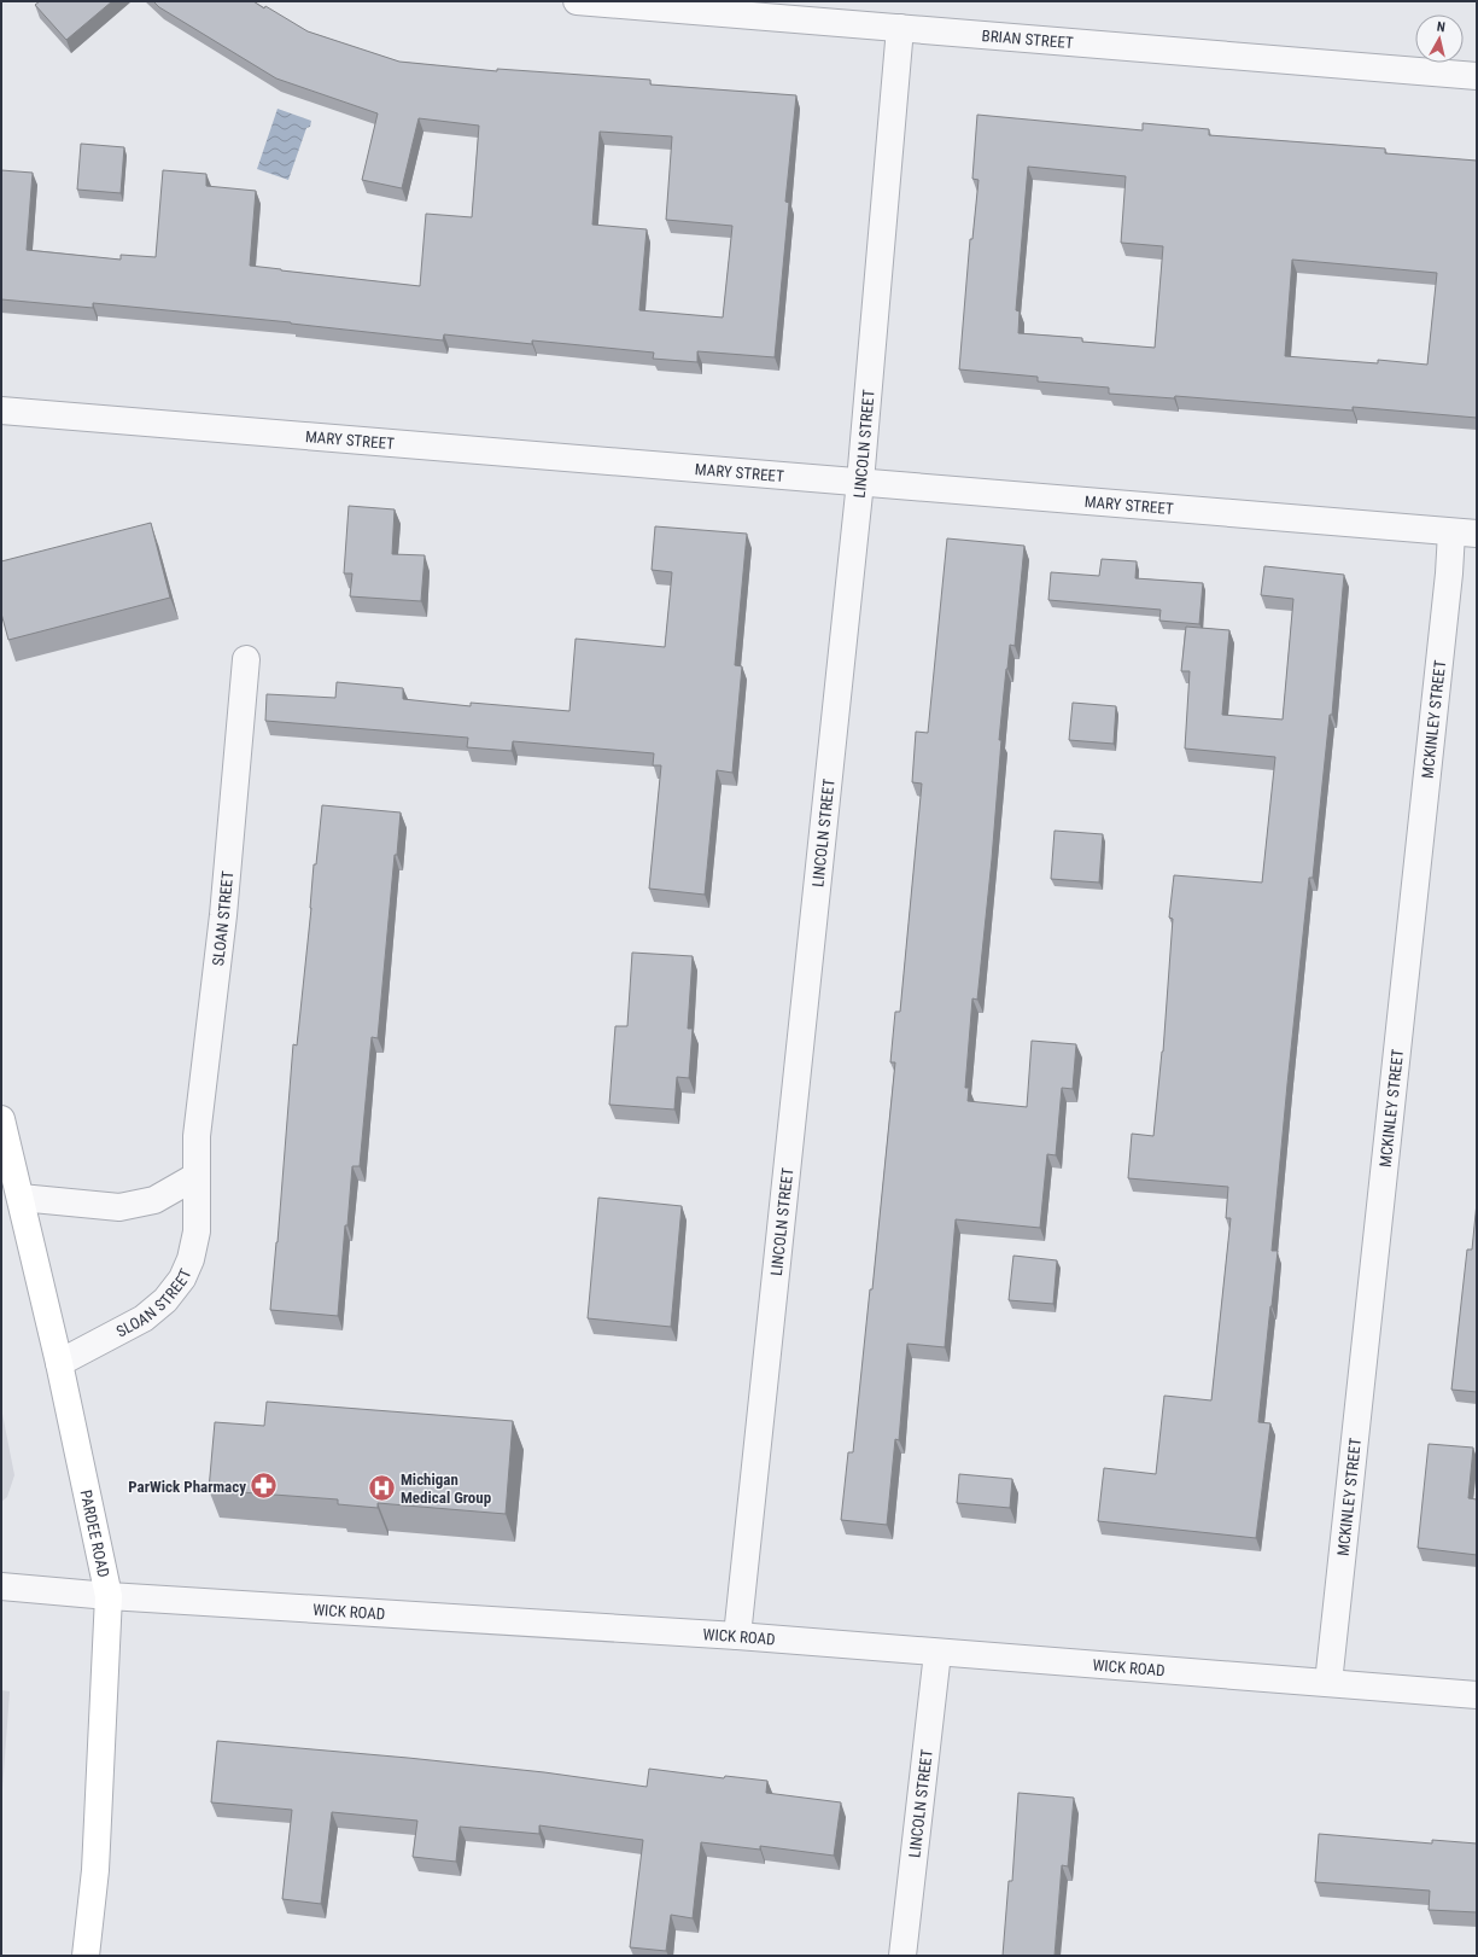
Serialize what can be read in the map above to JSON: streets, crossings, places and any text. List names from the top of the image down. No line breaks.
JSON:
{"streets":{"main road":["PARDEE ROAD"],"street":["BRIAN STREET","MARY STREET","LINCOLN STREET","MCKINLEY STREET","SLOAN STREET","WICK ROAD"]},"crossings":[["BRIAN STREET","LINCOLN STREET"],["MARY STREET","LINCOLN STREET"],["MARY STREET","MCKINLEY STREET"],["LINCOLN STREET","WICK ROAD"],["MCKINLEY STREET","WICK ROAD"],["SLOAN STREET","PARDEE ROAD"],["PARDEE ROAD","WICK ROAD"]],"places":{"pharmacy":["ParWick Pharmacy"],"hospital":["Michigan Medical Group"]},"north":"top"}
